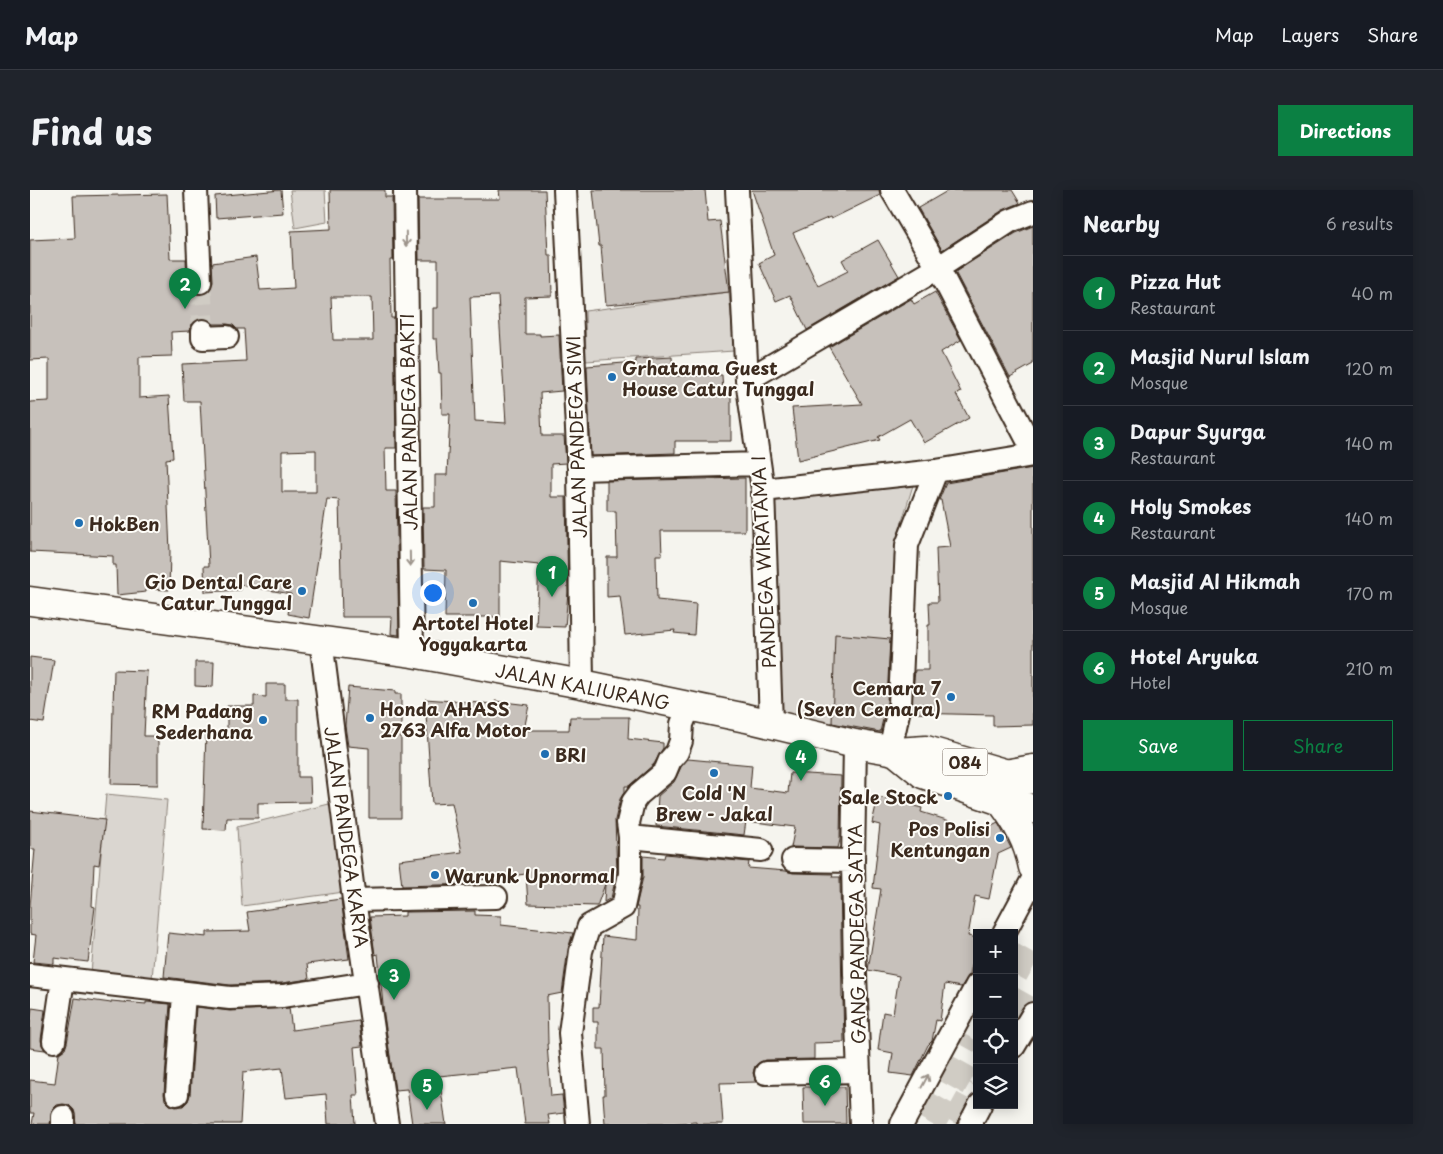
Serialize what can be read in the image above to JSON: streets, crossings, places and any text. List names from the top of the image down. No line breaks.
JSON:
{"streets":{"main road":["JALAN KALIURANG","084"],"street":["JALAN PANDEGA BAKTI","JALAN PANDEGA SIWI","PANDEGA WIRATAMA I","JALAN PANDEGA KARYA","GANG PANDEGA SATYA"]},"crossings":[["JALAN PANDEGA BAKTI","JALAN KALIURANG"],["JALAN PANDEGA SIWI","JALAN KALIURANG"],["PANDEGA WIRATAMA I","JALAN KALIURANG"],["JALAN KALIURANG","JALAN PANDEGA KARYA"],["JALAN KALIURANG","GANG PANDEGA SATYA"]],"one_way":["JALAN PANDEGA BAKTI"],"places":["Grhatama Guest House Catur Tunggal","HokBen","Gio Dental Care Catur Tunggal","Artotel Hotel Yogyakarta","Cemara 7 (Seven Cemara)","Honda AHASS 2763 Alfa Motor","RM Padang Sederhana","BRI","Cold 'N Brew - Jakal","Sale Stock","Pos Polisi Kentungan","Warunk Upnormal"],"page":{"header":"Map","nav":["Map","Layers","Share"],"title":"Find us","buttons":["Directions",["Save","Share"]],"heading":["Nearby","6 results"],"list":[{"mark":"1","name":"Pizza Hut","note":"Restaurant","value":"40 m"},{"mark":"2","name":"Masjid Nurul Islam","note":"Mosque","value":"120 m"},{"mark":"3","name":"Dapur Syurga","note":"Restaurant","value":"140 m"},{"mark":"4","name":"Holy Smokes","note":"Restaurant","value":"140 m"},{"mark":"5","name":"Masjid Al Hikmah","note":"Mosque","value":"170 m"},{"mark":"6","name":"Hotel Aryuka","note":"Hotel","value":"210 m"}],"pins":["2","1","4","3","6","5"],"map_buttons":["+","−"]}}
